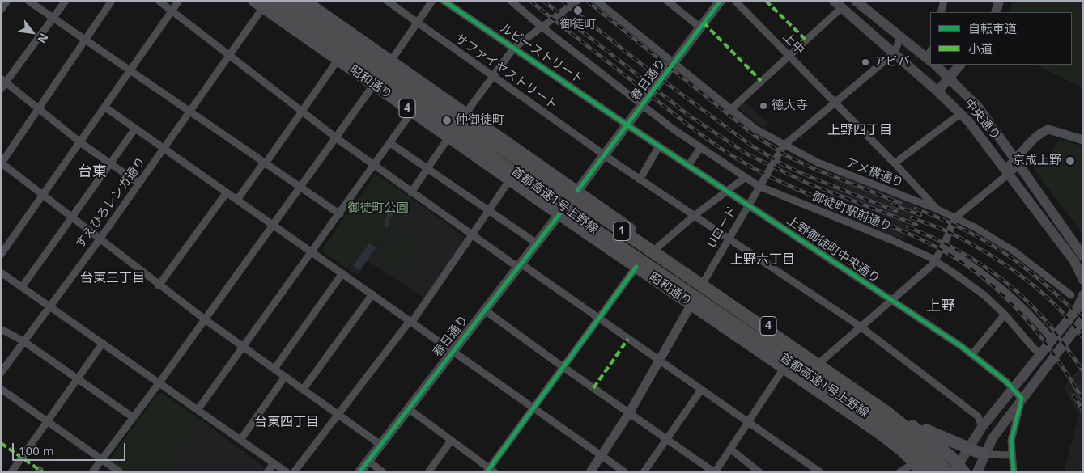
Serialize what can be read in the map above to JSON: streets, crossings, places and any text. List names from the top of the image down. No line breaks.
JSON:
{"streets":{"highway":["昭和通り","4","首都高速1号上野線","1"],"main road":["春日通り","中央通り"],"street":["上中","ルビーストリート","サファイヤストリート","アメ横通り","すえひろレンガ通り","御徒町駅前通り","Uロード","上野御徒町中央通り"]},"crossings":[["上中","アメ横通り"],["上中","Uロード"],["ルビーストリート","春日通り"],["ルビーストリート","上野御徒町中央通り"],["サファイヤストリート","春日通り"],["サファイヤストリート","Uロード"],["春日通り","昭和通り"],["春日通り","4"],["春日通り","アメ横通り"],["春日通り","御徒町駅前通り"],["春日通り","上野御徒町中央通り"],["昭和通り","首都高速1号上野線"],["昭和通り","すえひろレンガ通り"],["4","Uロード"],["中央通り","Uロード"],["アメ横通り","Uロード"],["首都高速1号上野線","すえひろレンガ通り"],["御徒町駅前通り","Uロード"],["Uロード","上野御徒町中央通り"]],"districts":["上野四丁目","台東","上野六丁目","台東三丁目","上野","台東四丁目"],"parks":["御徒町公園"],"places":["御徒町","アビバ","徳大寺","仲御徒町","京成上野"],"legend":["自転車道","小道"],"scale_bar":"100 m","north":"bottom right"}
